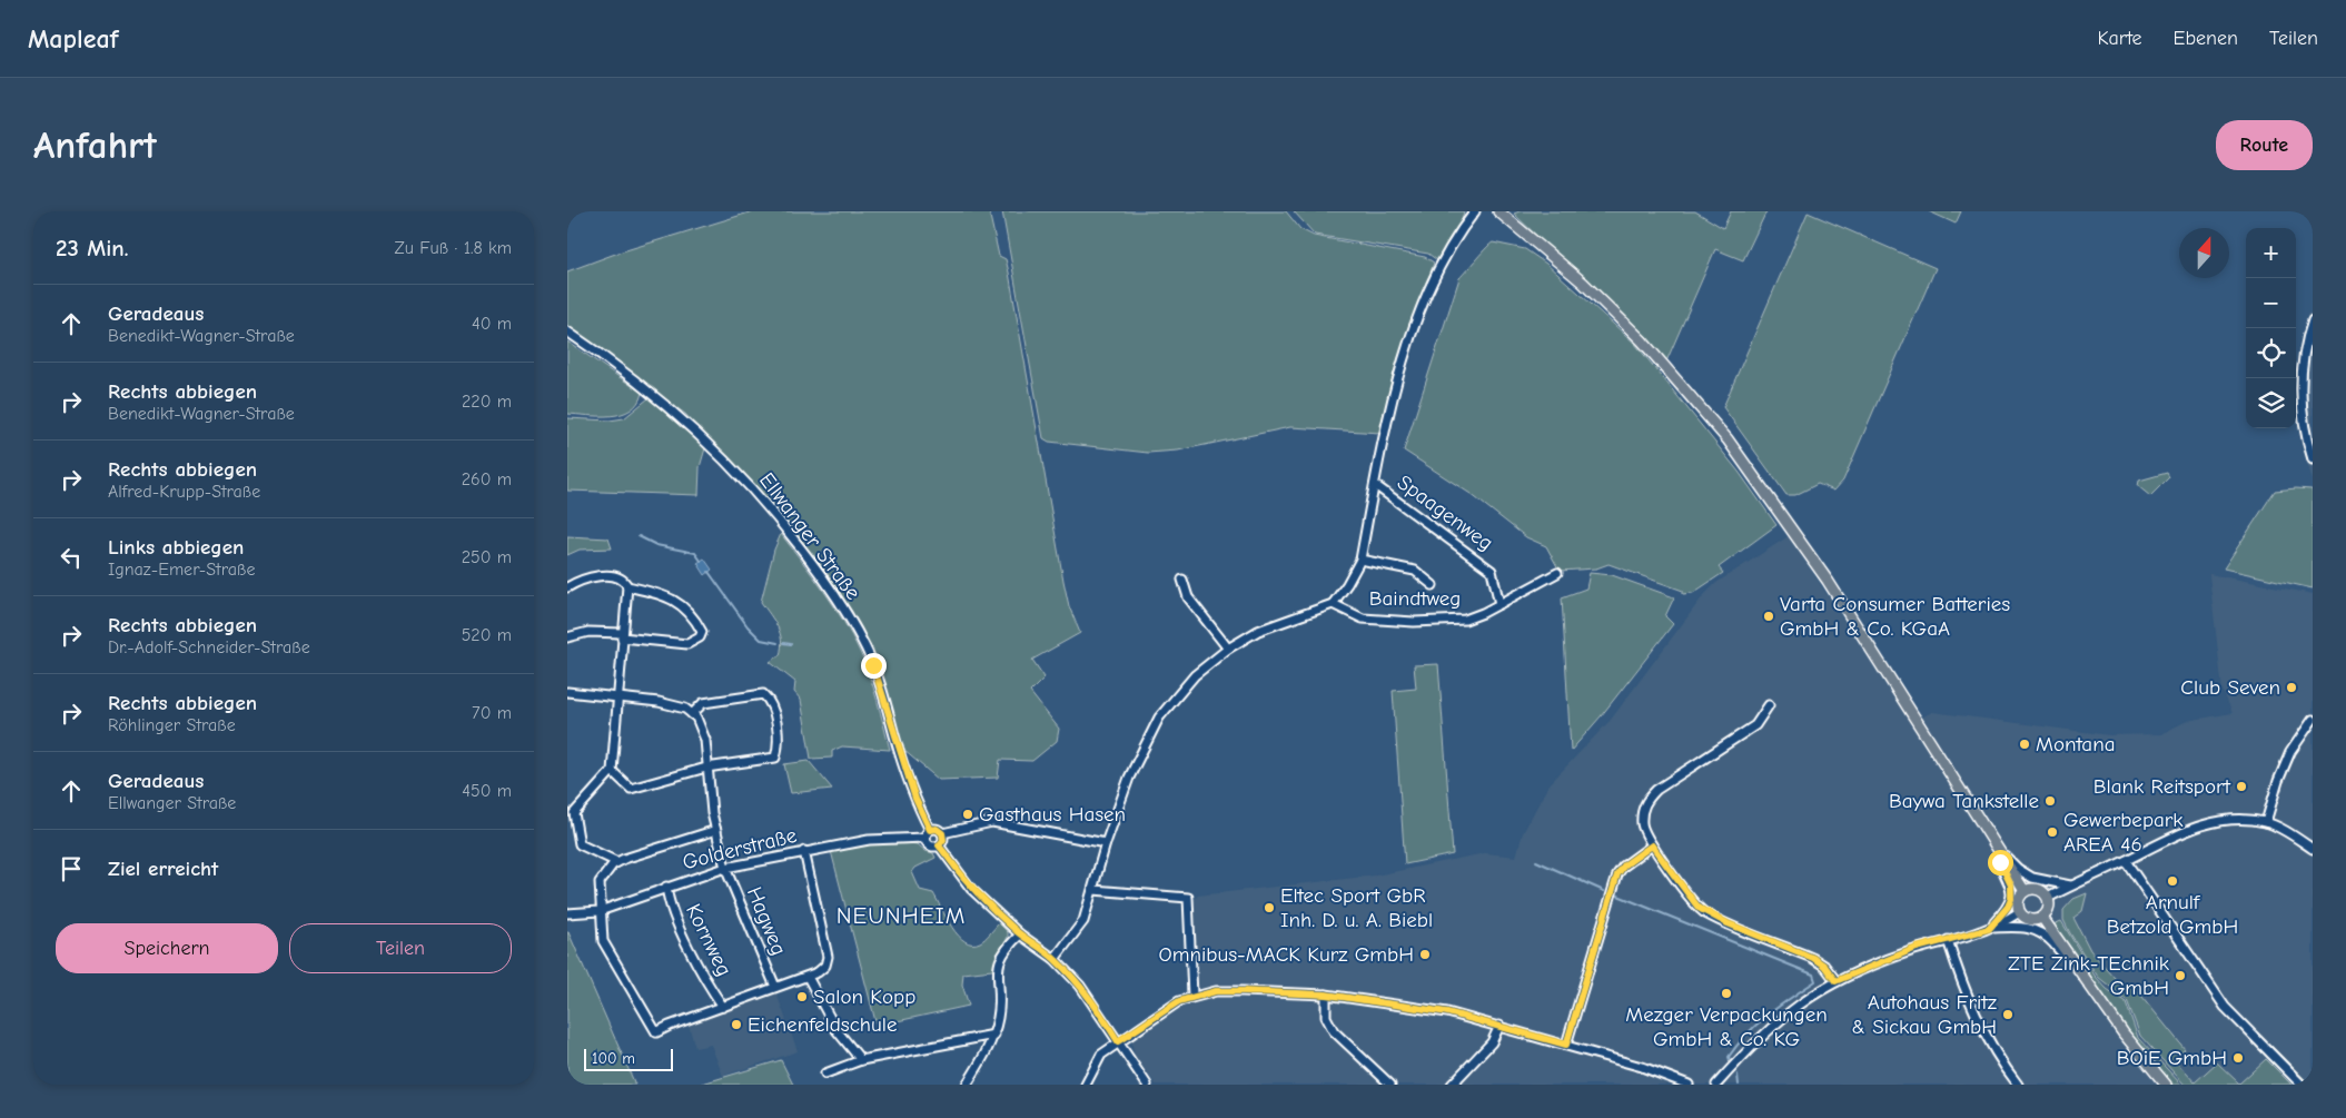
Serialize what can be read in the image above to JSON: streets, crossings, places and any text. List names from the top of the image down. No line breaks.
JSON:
{"streets":{"street":["Spaagenweg","Ellwanger Straße","Baindtweg","Golderstraße","Hagweg","Kornweg"]},"crossings":[["Spaagenweg","Baindtweg"],["Ellwanger Straße","Golderstraße"],["Golderstraße","Hagweg"],["Golderstraße","Kornweg"]],"districts":["NEUNHEIM"],"places":["Varta Consumer Batteries GmbH & Co. KGaA","Club Seven","Montana","Blank Reitsport","Baywa Tankstelle","Gasthaus Hasen","Gewerbepark AREA 46","Arnulf Betzold GmbH","Eltec Sport GbR Inh. D. u. A. Biebl","Omnibus-MACK Kurz GmbH","ZTE Zink-TEchnik GmbH","Mezger Verpackungen GmbH & Co. KG","Salon Kopp","Autohaus Fritz & Sickau GmbH","Eichenfeldschule","BOiE GmbH"],"scale_bar":"100 m","north":"top","page":{"header":"Mapleaf","nav":["Karte","Ebenen","Teilen"],"buttons":["Route",["Speichern","Teilen"]],"title":"Anfahrt","heading":["23 Min.","Zu Fuß · 1.8 km"],"map_buttons":["+","−"],"list":[["Geradeaus","Benedikt-Wagner-Straße","40 m"],["Rechts abbiegen","Benedikt-Wagner-Straße","220 m"],["Rechts abbiegen","Alfred-Krupp-Straße","260 m"],["Links abbiegen","Ignaz-Emer-Straße","250 m"],["Rechts abbiegen","Dr.-Adolf-Schneider-Straße","520 m"],["Rechts abbiegen","Röhlinger Straße","70 m"],["Geradeaus","Ellwanger Straße","450 m"],"Ziel erreicht"],"scale":"100 m"}}
